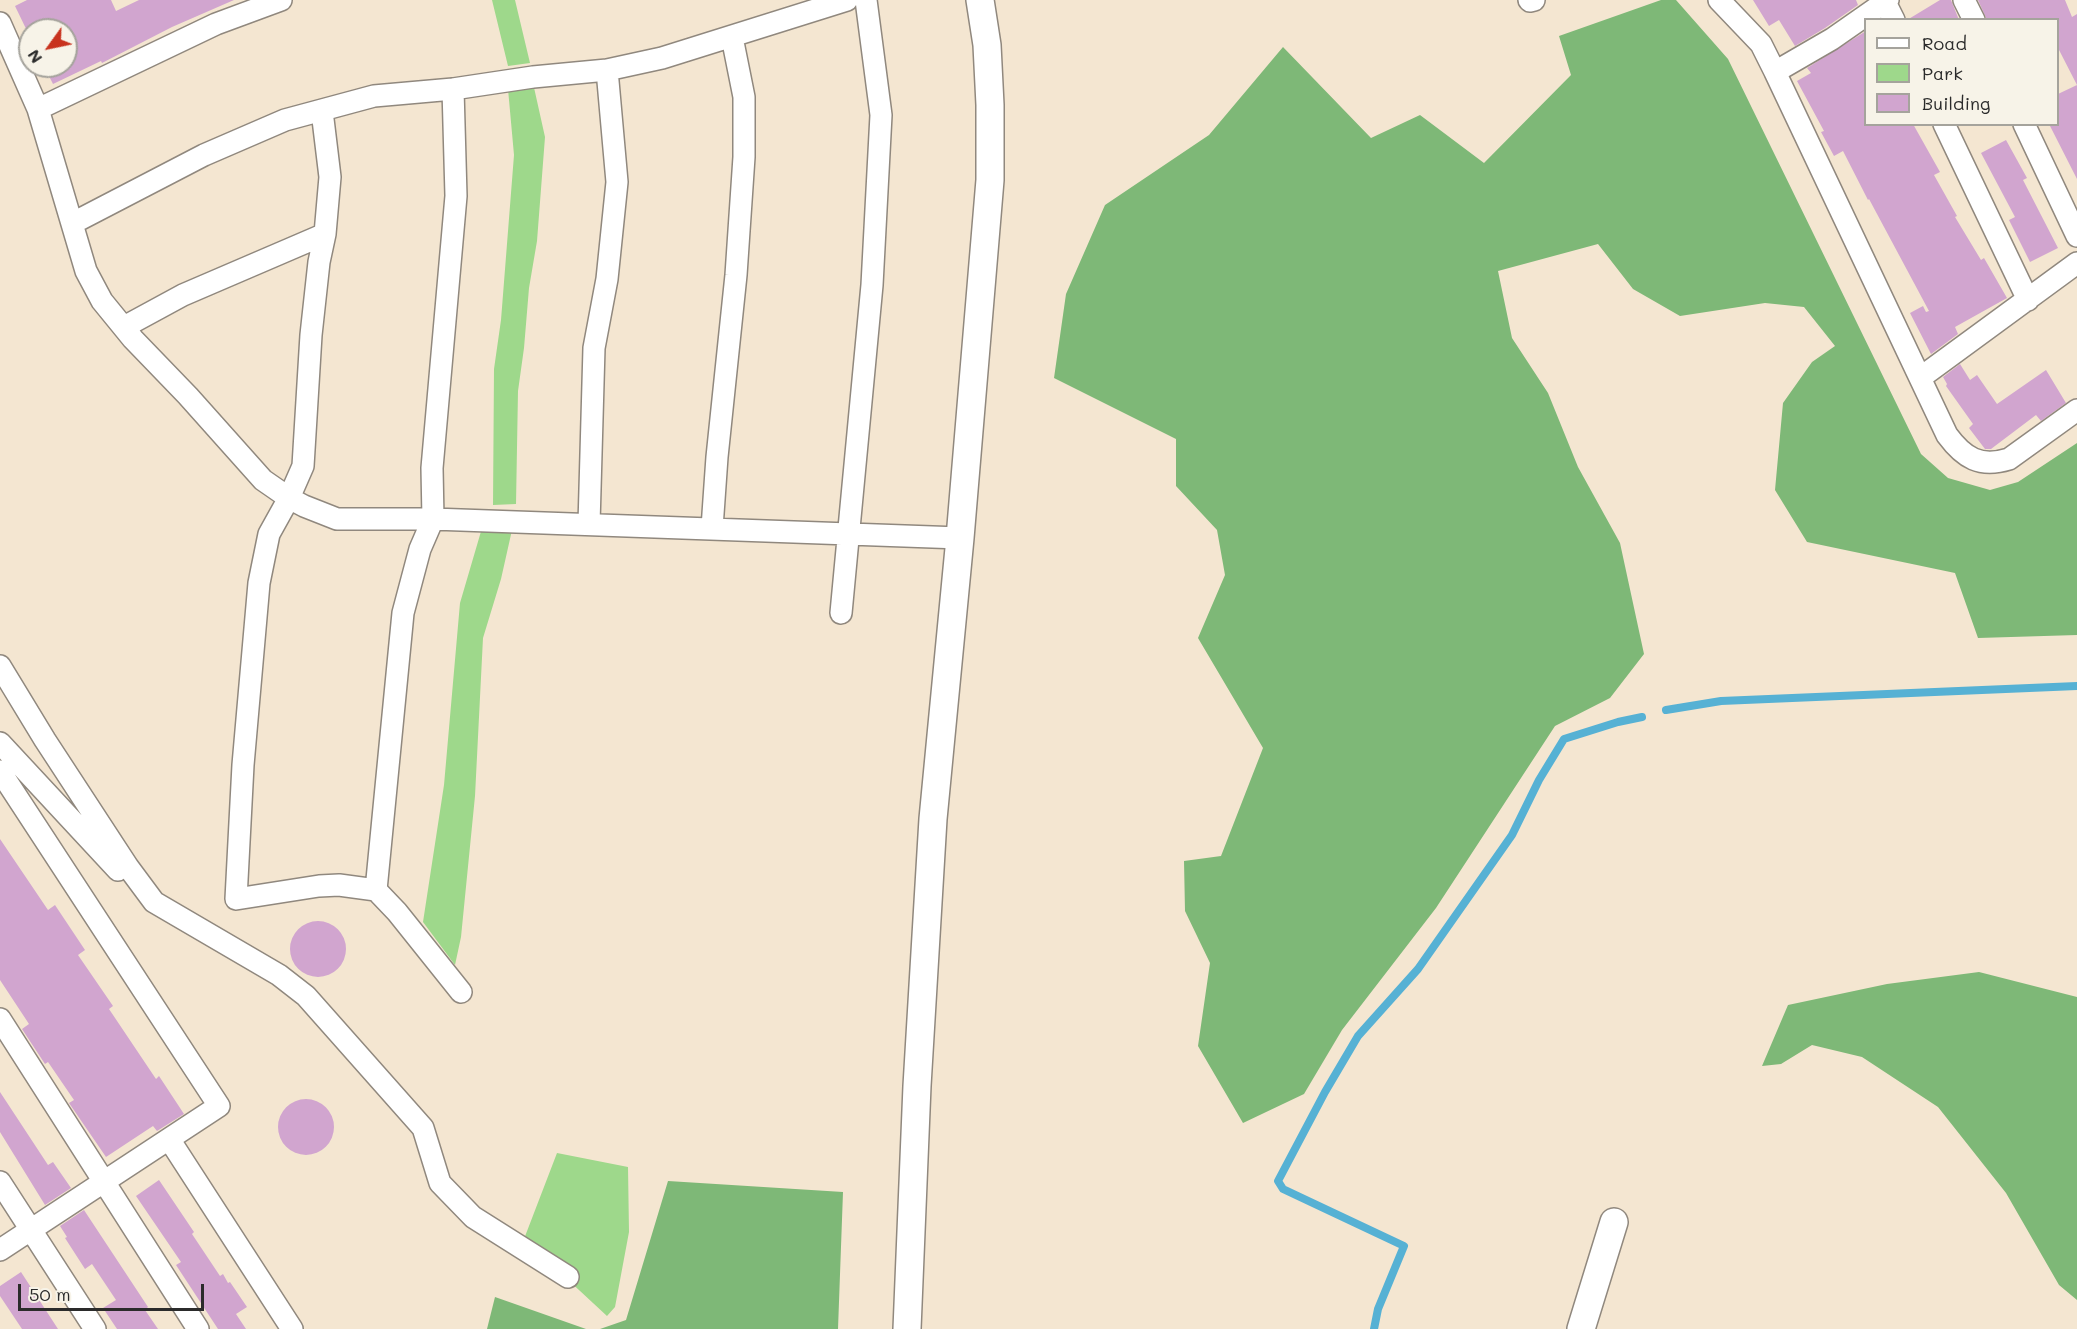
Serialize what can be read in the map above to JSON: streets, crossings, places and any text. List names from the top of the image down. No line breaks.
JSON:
{"legend":["Road","Park","Building"],"scale_bar":"50 m","north":"bottom left"}
